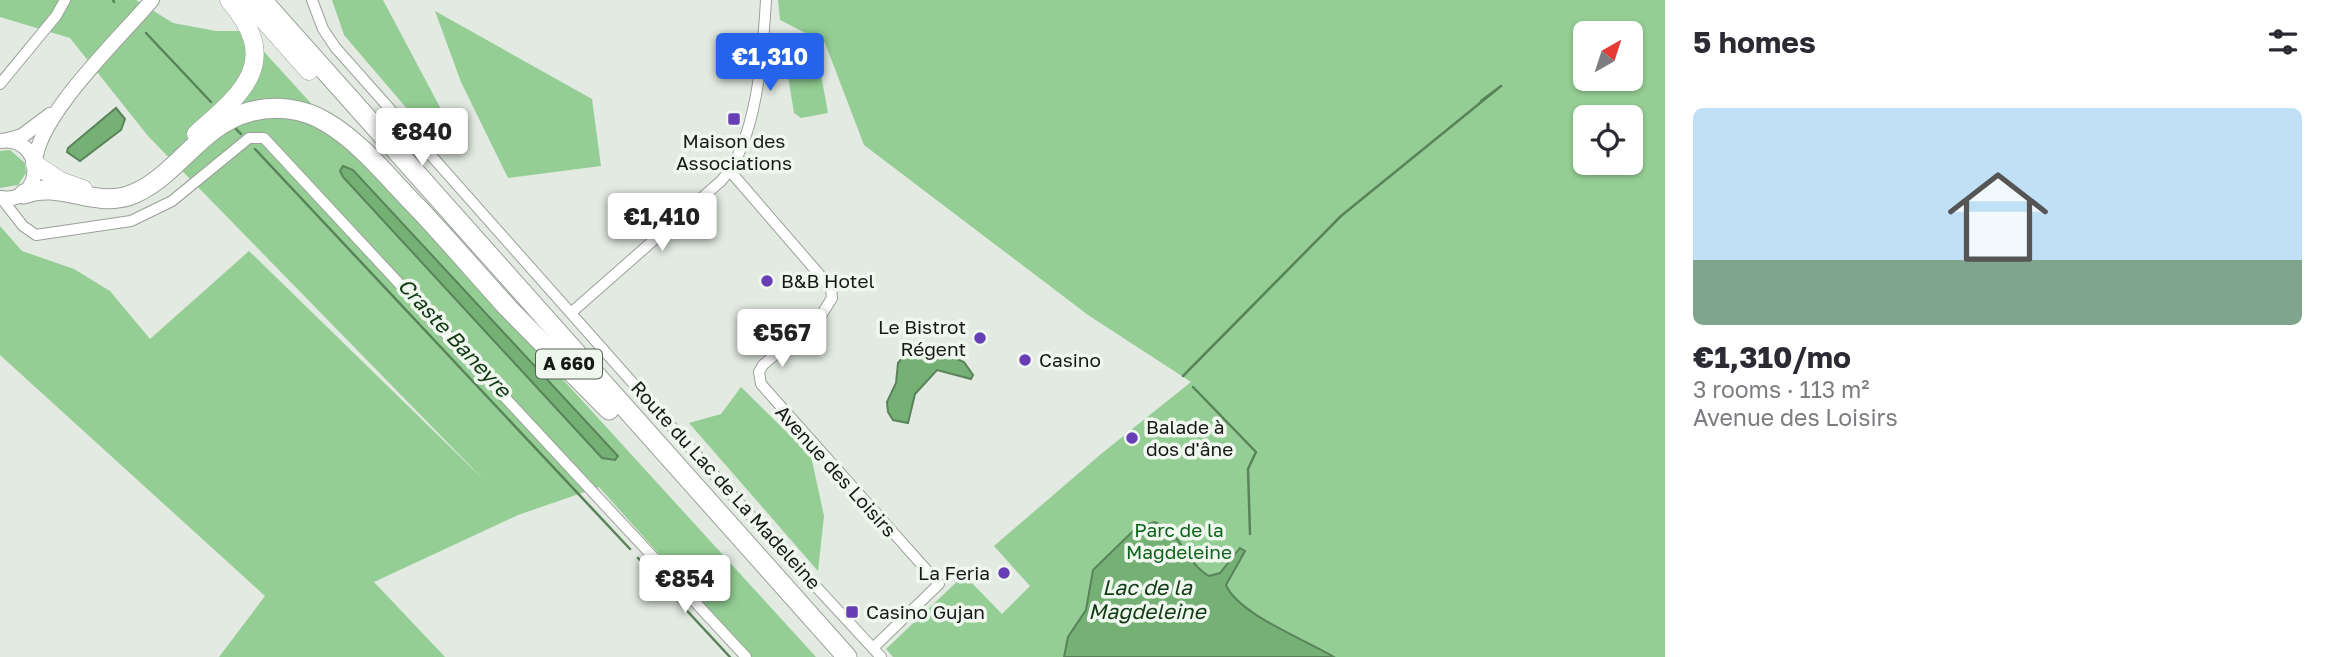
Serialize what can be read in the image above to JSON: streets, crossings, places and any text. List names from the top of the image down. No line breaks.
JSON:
{"streets":{"highway":["A 660"],"street":["Avenue des Loisirs","Route du Lac de La Madeleine"]},"crossings":[["Avenue des Loisirs","Route du Lac de La Madeleine"]],"water":["Craste Baneyre","Lac de la Magdeleine"],"parks":["Parc de la Magdeleine"],"places":{"transit":["Maison des Associations","Casino Gujan"],"other":["B&B Hotel","Le Bistrot Régent","Casino","Balade à dos d'âne","La Feria"]},"north":"top right","page":{"heading":"5 homes","price":["€1,310","€840","€1,410","€567","€854"],"list":[{"name":"€1,310/mo","note":"3 rooms · 113 m² · Avenue des Loisirs"}]}}
